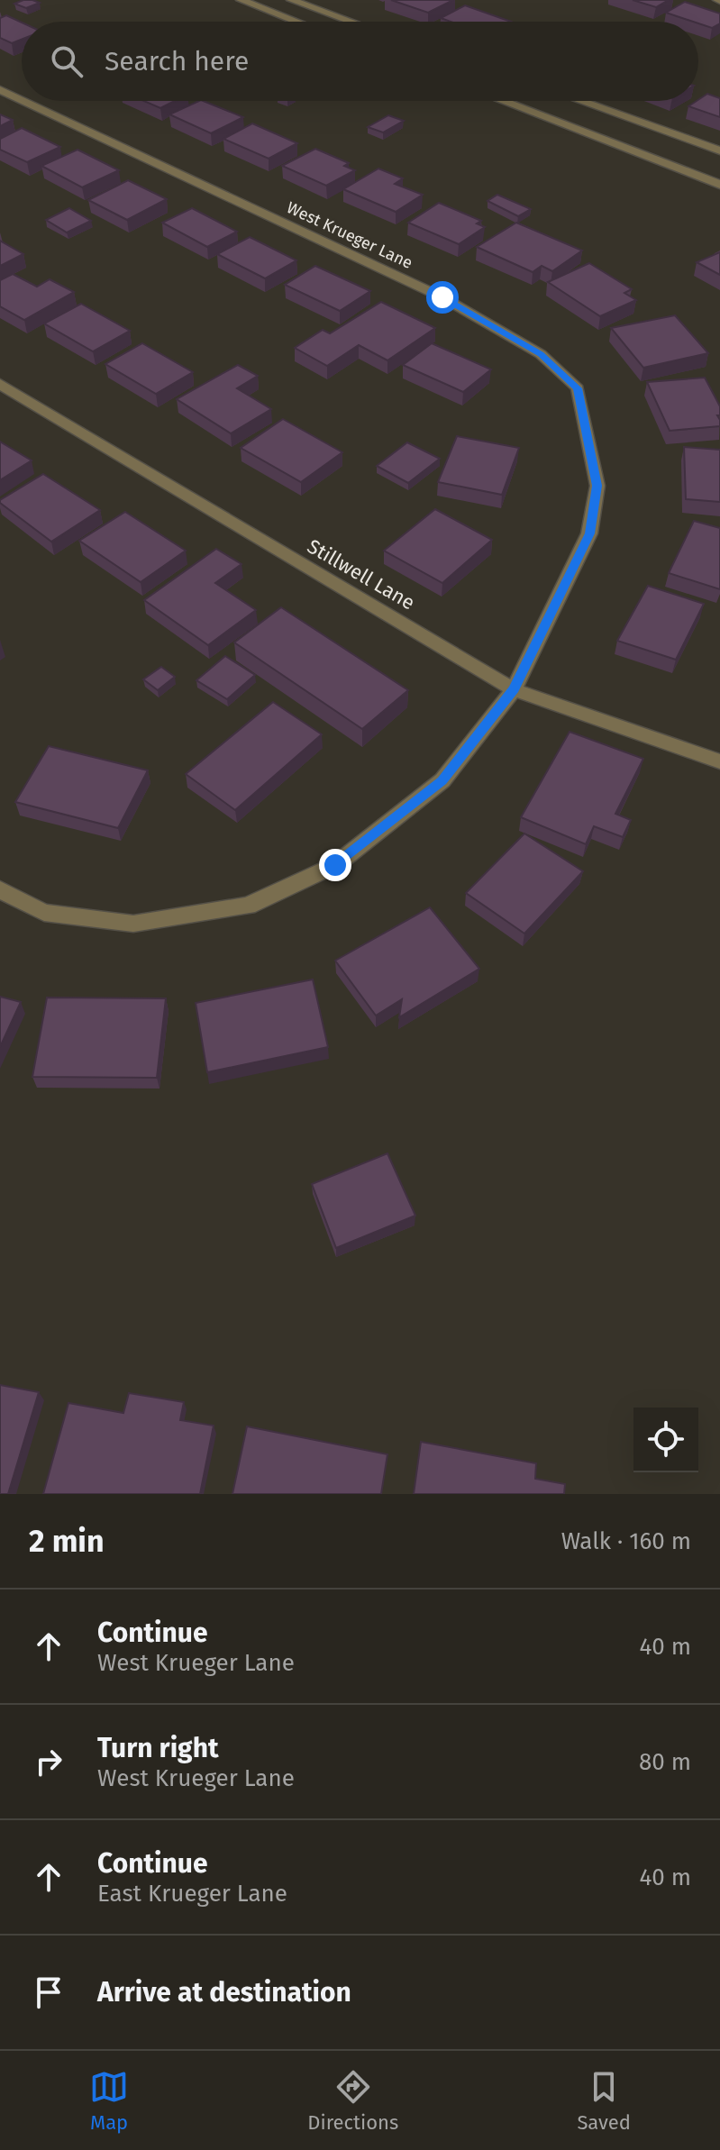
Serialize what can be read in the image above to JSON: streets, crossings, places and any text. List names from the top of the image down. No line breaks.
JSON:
{"streets":{"street":["West Krueger Lane","Stillwell Lane"]},"crossings":[["West Krueger Lane","Stillwell Lane"]],"page":{"search":"Search here","heading":["2 min","Walk · 160 m"],"list":[["Continue","West Krueger Lane","40 m"],["Turn right","West Krueger Lane","80 m"],["Continue","East Krueger Lane","40 m"],"Arrive at destination"],"nav":["Map","Directions","Saved"]}}
